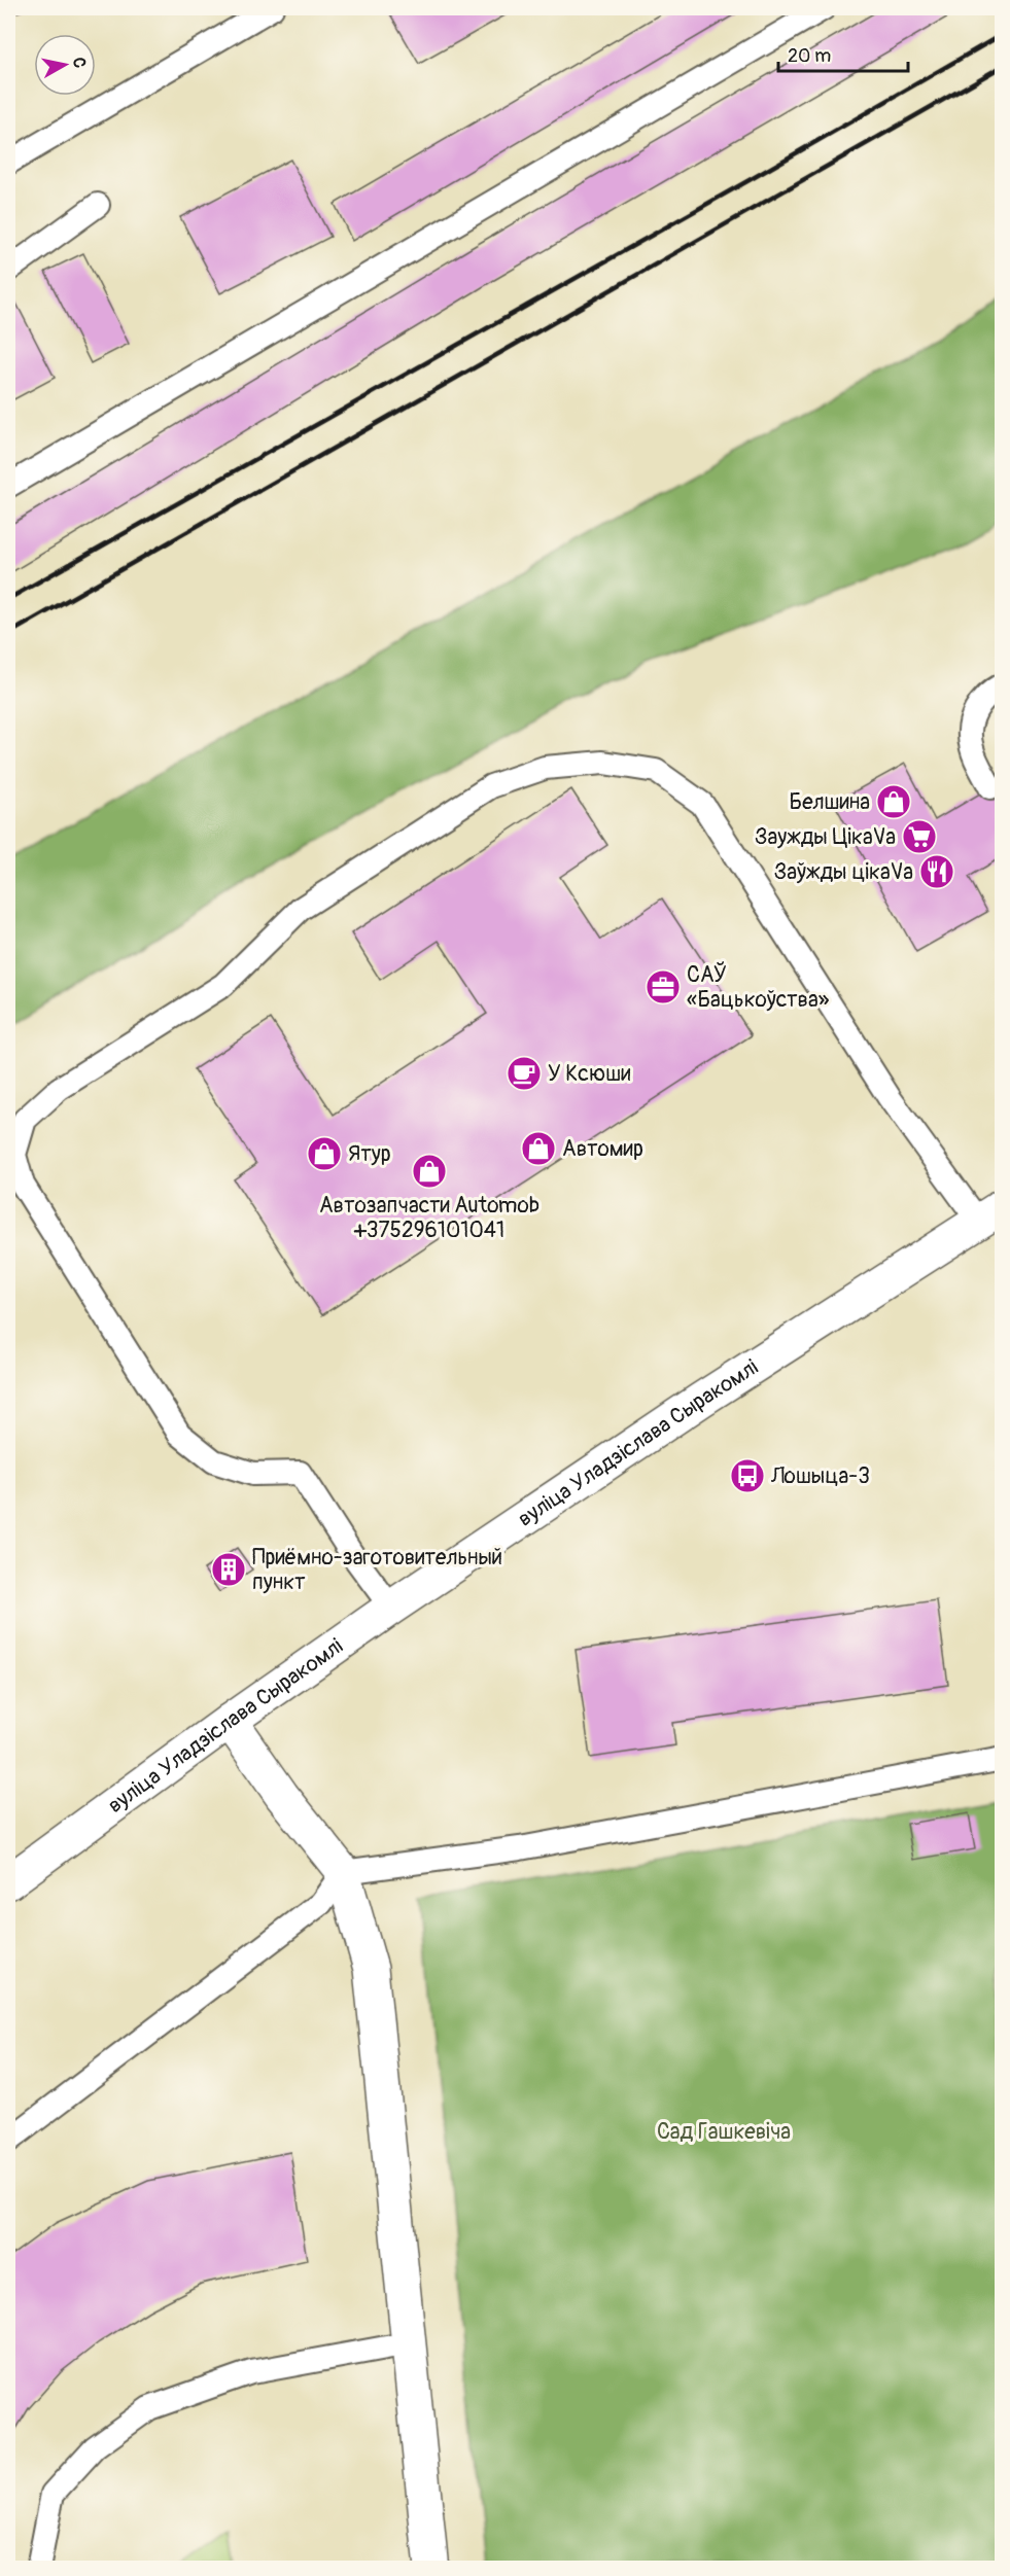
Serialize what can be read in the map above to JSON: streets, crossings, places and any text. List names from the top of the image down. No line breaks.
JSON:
{"streets":{"street":["вуліца Уладзіслава Сыракомлі"]},"parks":["Сад Гашкевіча"],"places":{"shop":["Белшина","Автомир","Ятур","Автозапчасти Automob +375296101041"],"supermarket":["Заужды ЦікаVа"],"restaurant":["Заўжды цікаVа"],"office":["САЎ «Бацькоўства»"],"cafe":["У Ксюши"],"bus stop":["Лошыца-3"],"building":["Приёмно-заготовительный пункт"]},"scale_bar":"20 m","north":"right"}
